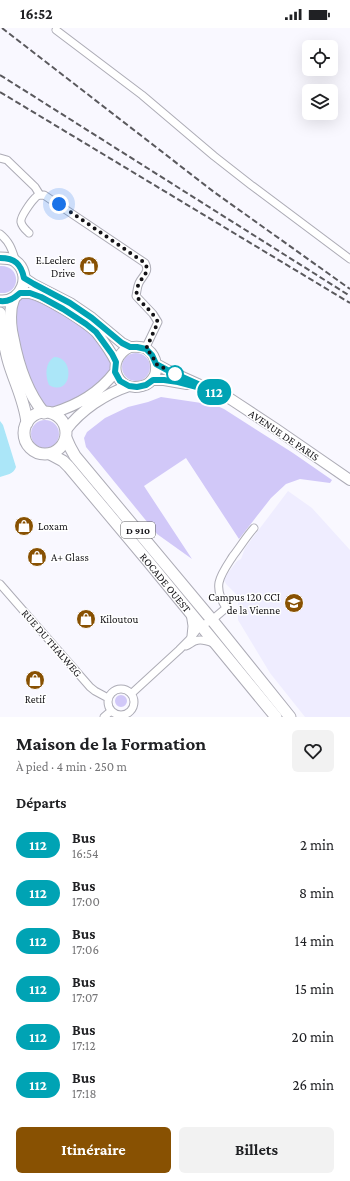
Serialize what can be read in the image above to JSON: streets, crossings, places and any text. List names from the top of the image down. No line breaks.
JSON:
{"streets":{"main road":["AVENUE DE PARIS","D 910","ROCADE OUEST"],"street":["RUE DU THALWEG"]},"crossings":[["D 910","ROCADE OUEST"]],"places":{"shop":["E.Leclerc Drive","Loxam","A+ Glass","Kiloutou","Retif"],"school or university":["Campus 120 CCI de la Vienne"]},"lines":["bus line 112"],"page":{"status":"16:52","on_map":"112","heading":[["Maison de la Formation","À pied · 4 min · 250 m"],"Départs"],"list":[{"mark":"112","name":"Bus","note":"16:54","value":"2 min"},{"mark":"112","name":"Bus","note":"17:00","value":"8 min"},{"mark":"112","name":"Bus","note":"17:06","value":"14 min"},{"mark":"112","name":"Bus","note":"17:07","value":"15 min"},{"mark":"112","name":"Bus","note":"17:12","value":"20 min"},{"mark":"112","name":"Bus","note":"17:18","value":"26 min"}],"buttons":["Itinéraire","Billets"]}}
